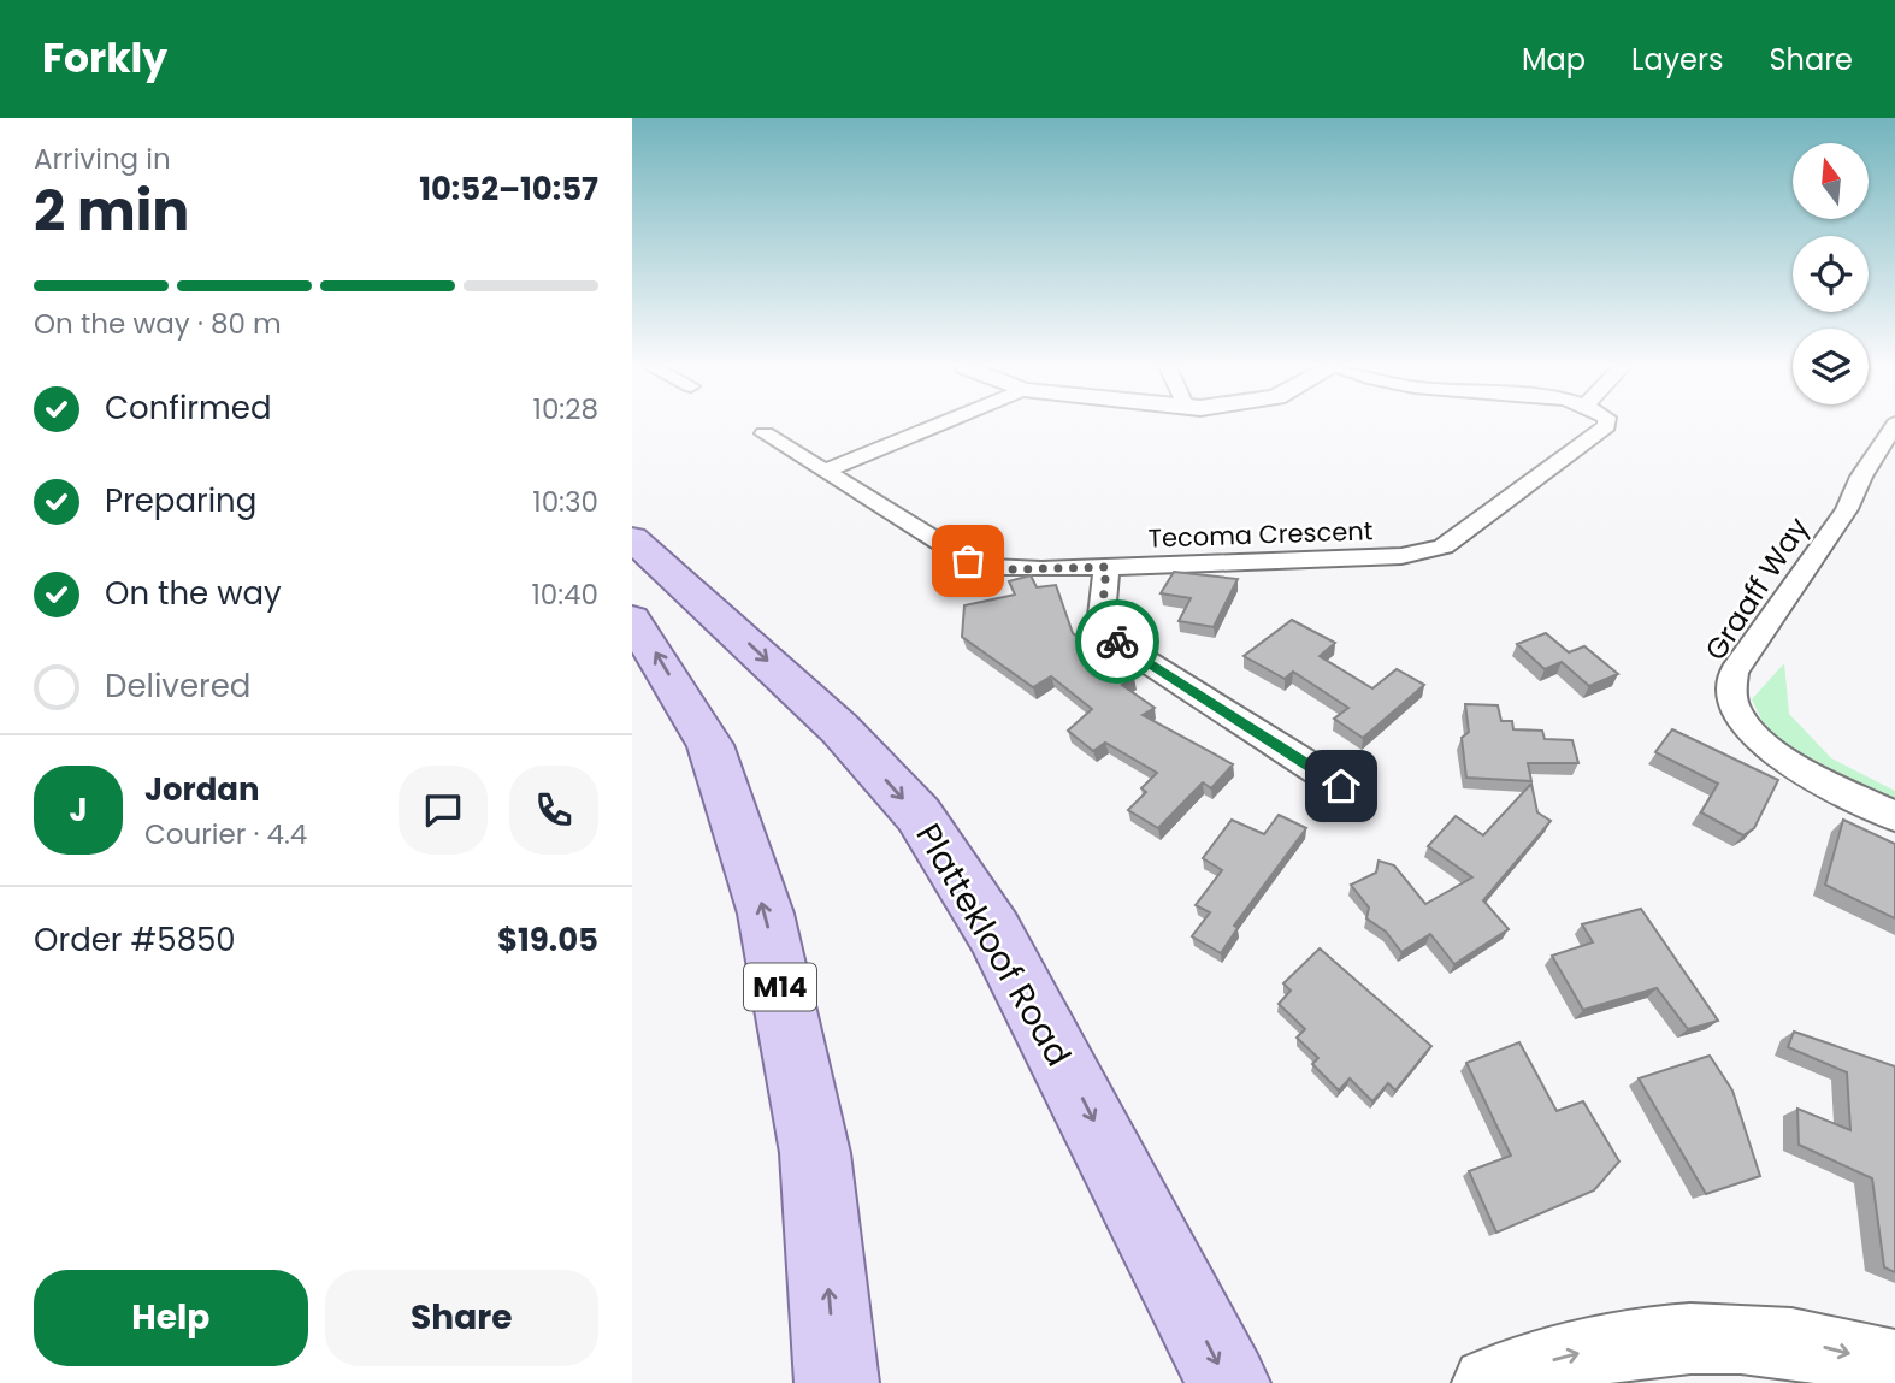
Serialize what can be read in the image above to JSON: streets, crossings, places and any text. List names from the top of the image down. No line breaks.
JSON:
{"streets":{"main road":["Plattekloof Road","M14"],"street":["Tecoma Crescent","Graaff Way"]},"north":"top","page":{"header":"Forkly","nav":["Map","Layers","Share"],"heading":["2 min","Arriving in","10:52–10:57"],"panel":["Jordan","Courier · 4.4","Order #5850","$19.05"],"bar":"On the way · 80 m","list":[["Confirmed","10:28"],["Preparing","10:30"],["On the way","10:40"],"Delivered"],"round":"J","buttons":["Help","Share"]}}
